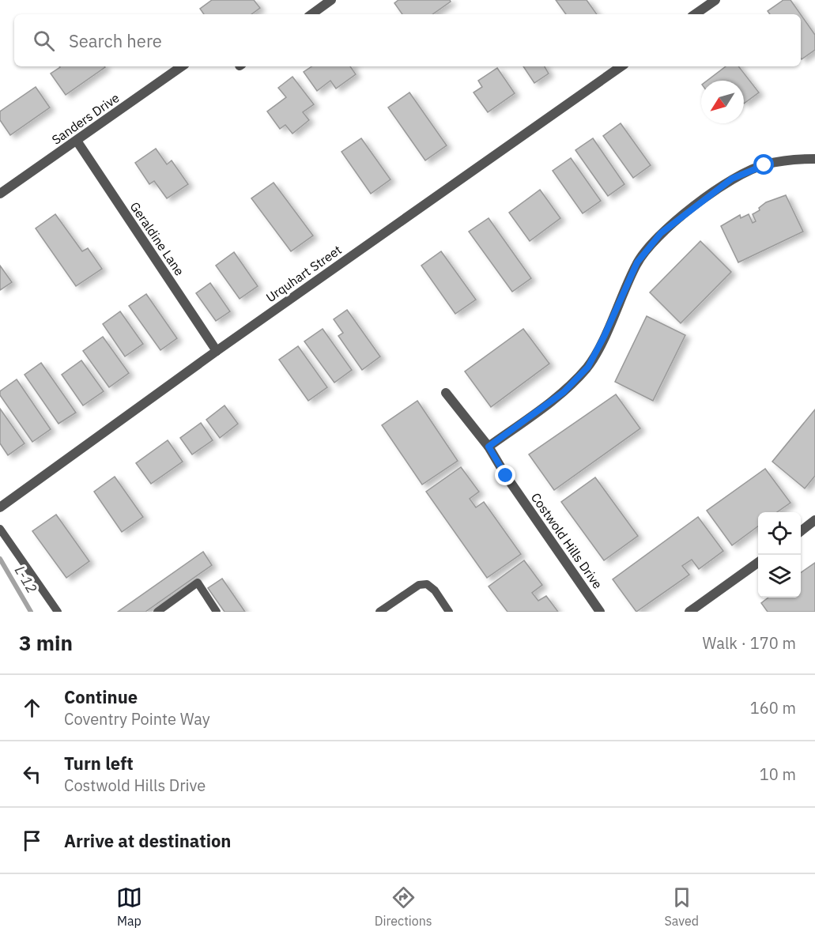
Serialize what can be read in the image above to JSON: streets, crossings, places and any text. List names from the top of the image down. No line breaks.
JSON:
{"streets":{"street":["Sanders Drive","Geraldine Lane","Urquhart Street","Costwold Hills Drive"]},"crossings":[["Sanders Drive","Geraldine Lane"],["Geraldine Lane","Urquhart Street"]],"water":["L-12"],"north":"bottom left","page":{"search":"Search here","heading":["3 min","Walk · 170 m"],"list":[["Continue","Coventry Pointe Way","160 m"],["Turn left","Costwold Hills Drive","10 m"],"Arrive at destination"],"nav":["Map","Directions","Saved"]}}
